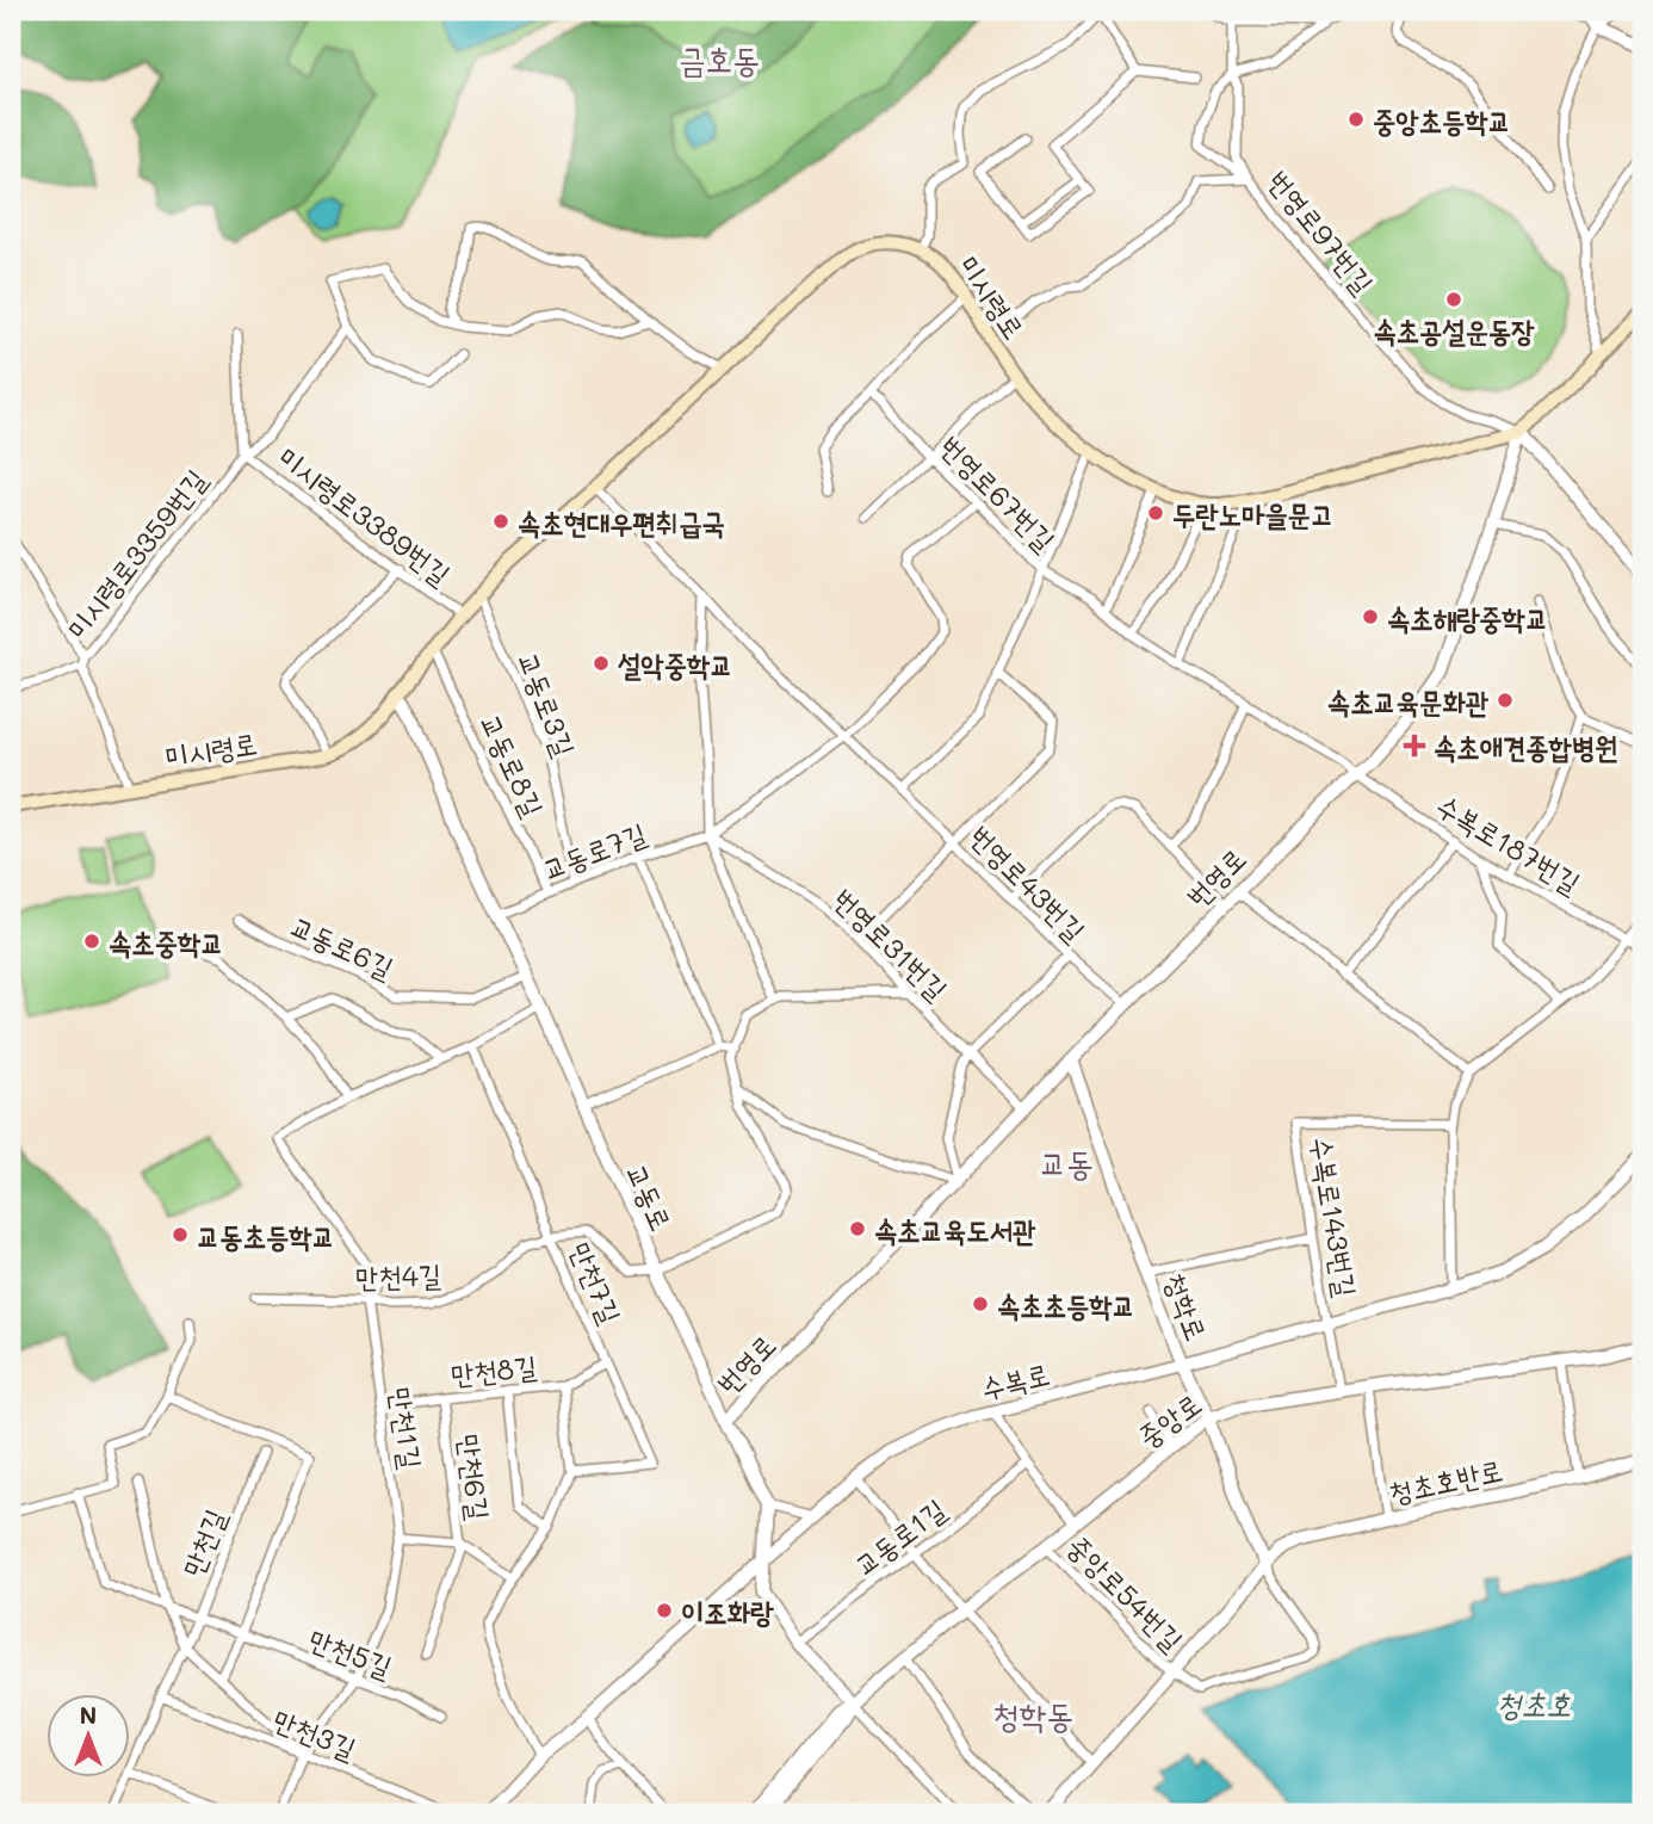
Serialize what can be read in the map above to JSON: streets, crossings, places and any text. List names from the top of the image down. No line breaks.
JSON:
{"streets":{"main road":["미시령로","번영로"],"street":["번영로97번길","번영로67번길","미시령로3389번길","미시령로3359번길","교동로3길","교동로8길","수복로187번길","교동로7길","번영로43번길","번영로31번길","교동로6길","교동로","수복로143번길","만천4길","만천7길","청학로","만천8길","수복로","중앙로","만천1길","만천6길","청초호반로","교동로1길","만천길","중앙로54번길","만천5길","만천3길"]},"crossings":[["번영로97번길","미시령로"],["번영로97번길","번영로"],["미시령로","미시령로3389번길"],["미시령로","미시령로3359번길"],["미시령로","교동로3길"],["미시령로","번영로"],["미시령로","번영로43번길"],["미시령로","교동로"],["번영로67번길","수복로187번길"],["번영로67번길","교동로7길"],["번영로67번길","번영로"],["미시령로3389번길","미시령로3359번길"],["교동로3길","교동로7길"],["교동로8길","교동로7길"],["수복로187번길","번영로"],["교동로7길","번영로43번길"],["교동로7길","번영로31번길"],["교동로7길","교동로"],["번영로","번영로43번길"],["번영로","번영로31번길"],["번영로","교동로"],["번영로","청학로"],["교동로6길","교동로"],["교동로","만천4길"],["교동로","수복로"],["교동로","중앙로"],["교동로","만천1길"],["교동로","교동로1길"],["수복로143번길","수복로"],["수복로143번길","중앙로"],["만천4길","만천7길"],["만천4길","만천1길"],["만천7길","만천8길"],["만천7길","만천1길"],["청학로","수복로"],["청학로","중앙로"],["청학로","청초호반로"],["만천8길","만천1길"],["만천8길","만천6길"],["중앙로","중앙로54번길"],["만천1길","만천5길"],["만천1길","만천3길"],["청초호반로","중앙로54번길"],["만천길","만천5길"],["만천길","만천3길"]],"districts":["금호동","교동","청학동"],"water":["청초호"],"places":{"other":["중앙초등학교","속초공설운동장","두란노마을문고","속초현대우편취급국","속초해랑중학교","설악중학교","속초교육문화관","속초중학교","속초교육도서관","교동초등학교","속초초등학교","이조화랑"],"health":["속초애견종합병원"]},"north":"top"}
